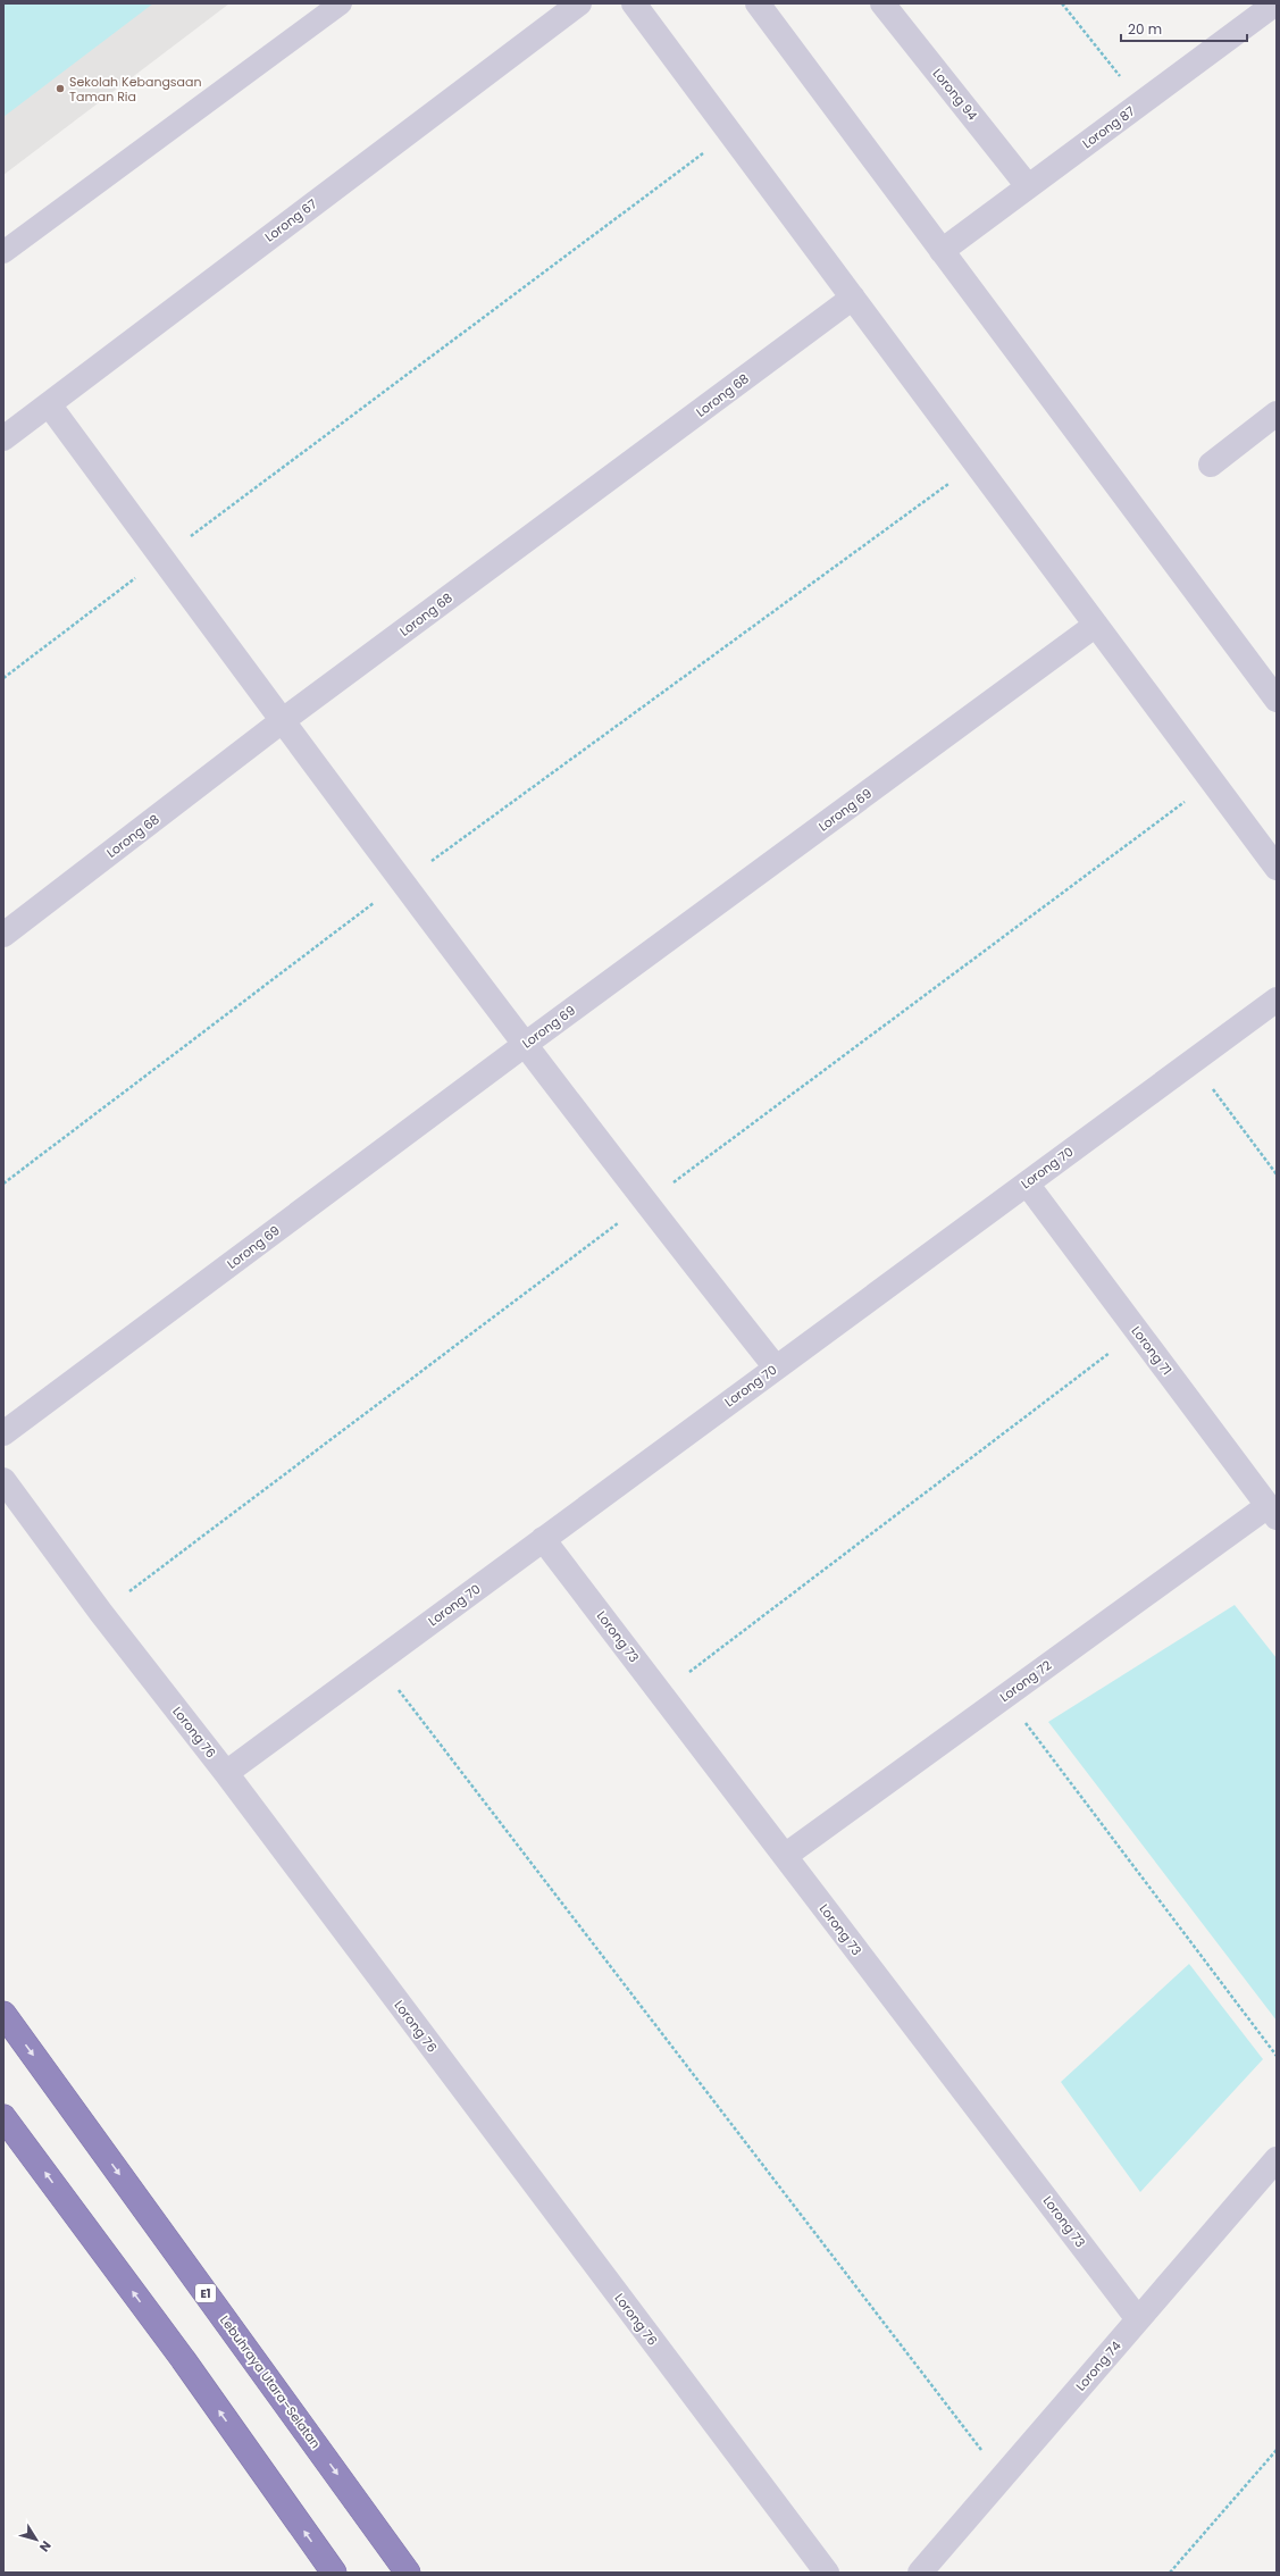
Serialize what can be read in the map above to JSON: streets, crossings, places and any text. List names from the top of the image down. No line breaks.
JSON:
{"streets":{"highway":["E1","Lebuhraya Utara–Selatan"],"street":["Lorong 94","Lorong 87","Lorong 67","Lorong 68","Lorong 69","Lorong 70","Lorong 71","Lorong 73","Lorong 72","Lorong 76","Lorong 74"]},"crossings":[["Lorong 94","Lorong 87"],["Lorong 70","Lorong 71"],["Lorong 70","Lorong 73"],["Lorong 70","Lorong 76"],["Lorong 71","Lorong 72"],["Lorong 73","Lorong 72"],["Lorong 73","Lorong 74"]],"places":["Sekolah Kebangsaan Taman Ria"],"scale_bar":"20 m","north":"bottom right"}
